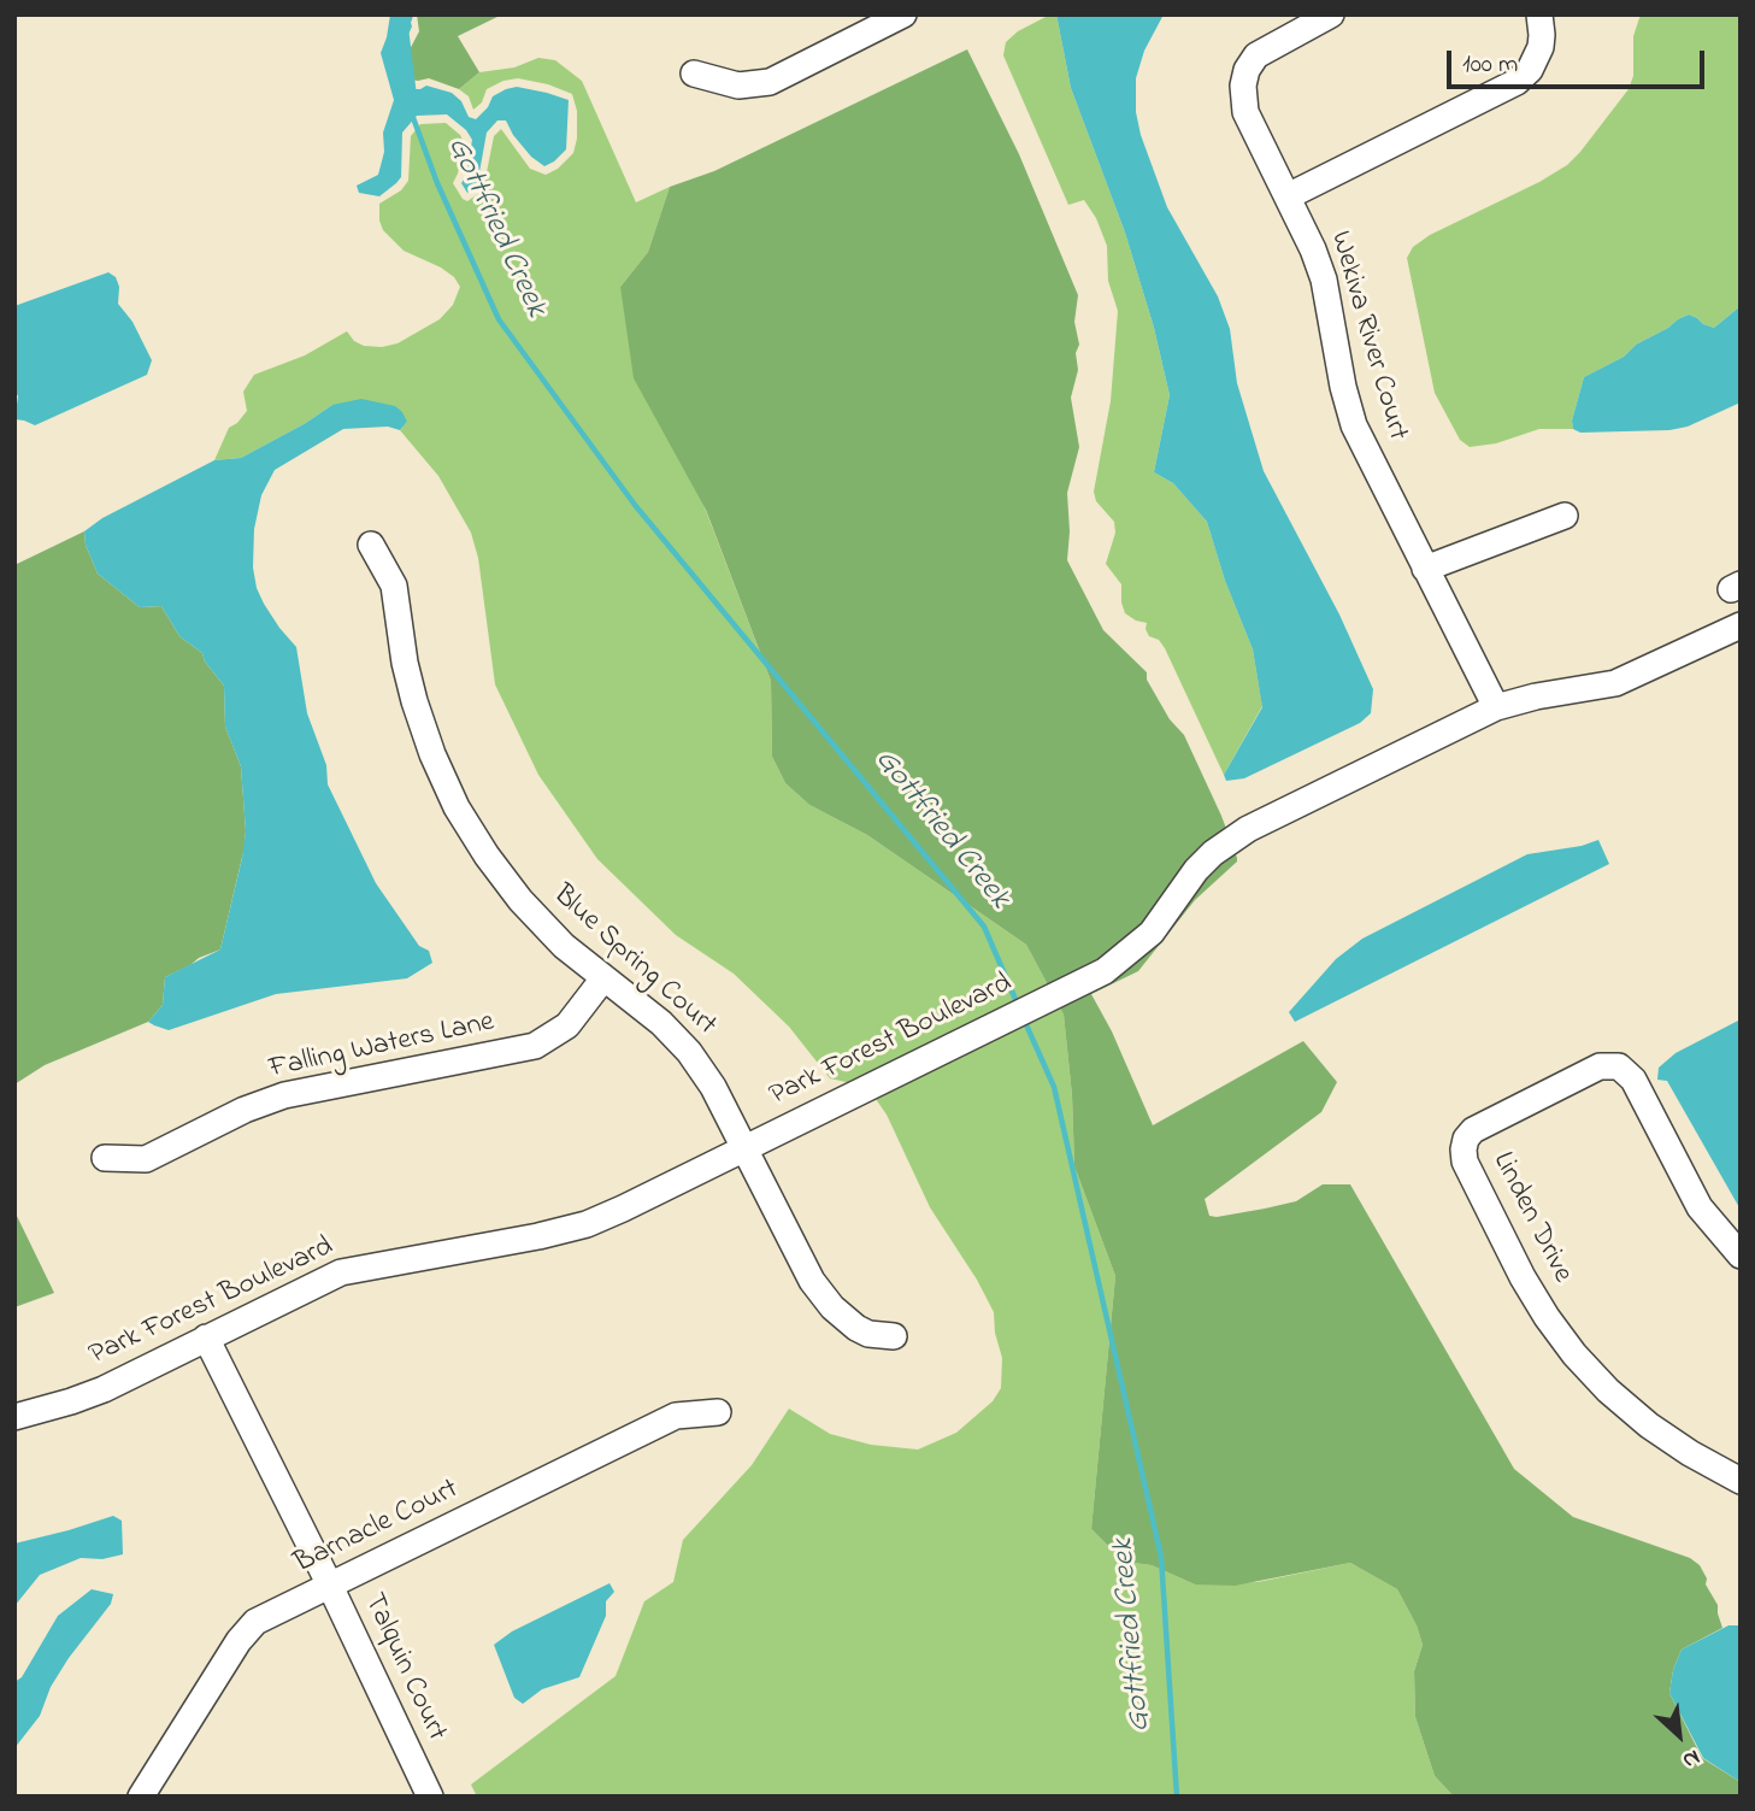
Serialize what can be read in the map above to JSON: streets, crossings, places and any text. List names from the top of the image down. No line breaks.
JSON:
{"streets":{"street":["Wekiva River Court","Blue Spring Court","Park Forest Boulevard","Falling Waters Lane","Linden Drive","Barnacle Court","Talquin Court"]},"crossings":[["Wekiva River Court","Park Forest Boulevard"],["Blue Spring Court","Park Forest Boulevard"],["Blue Spring Court","Falling Waters Lane"],["Park Forest Boulevard","Talquin Court"],["Barnacle Court","Talquin Court"]],"water":["Gottfried Creek"],"scale_bar":"100 m","north":"bottom right"}
